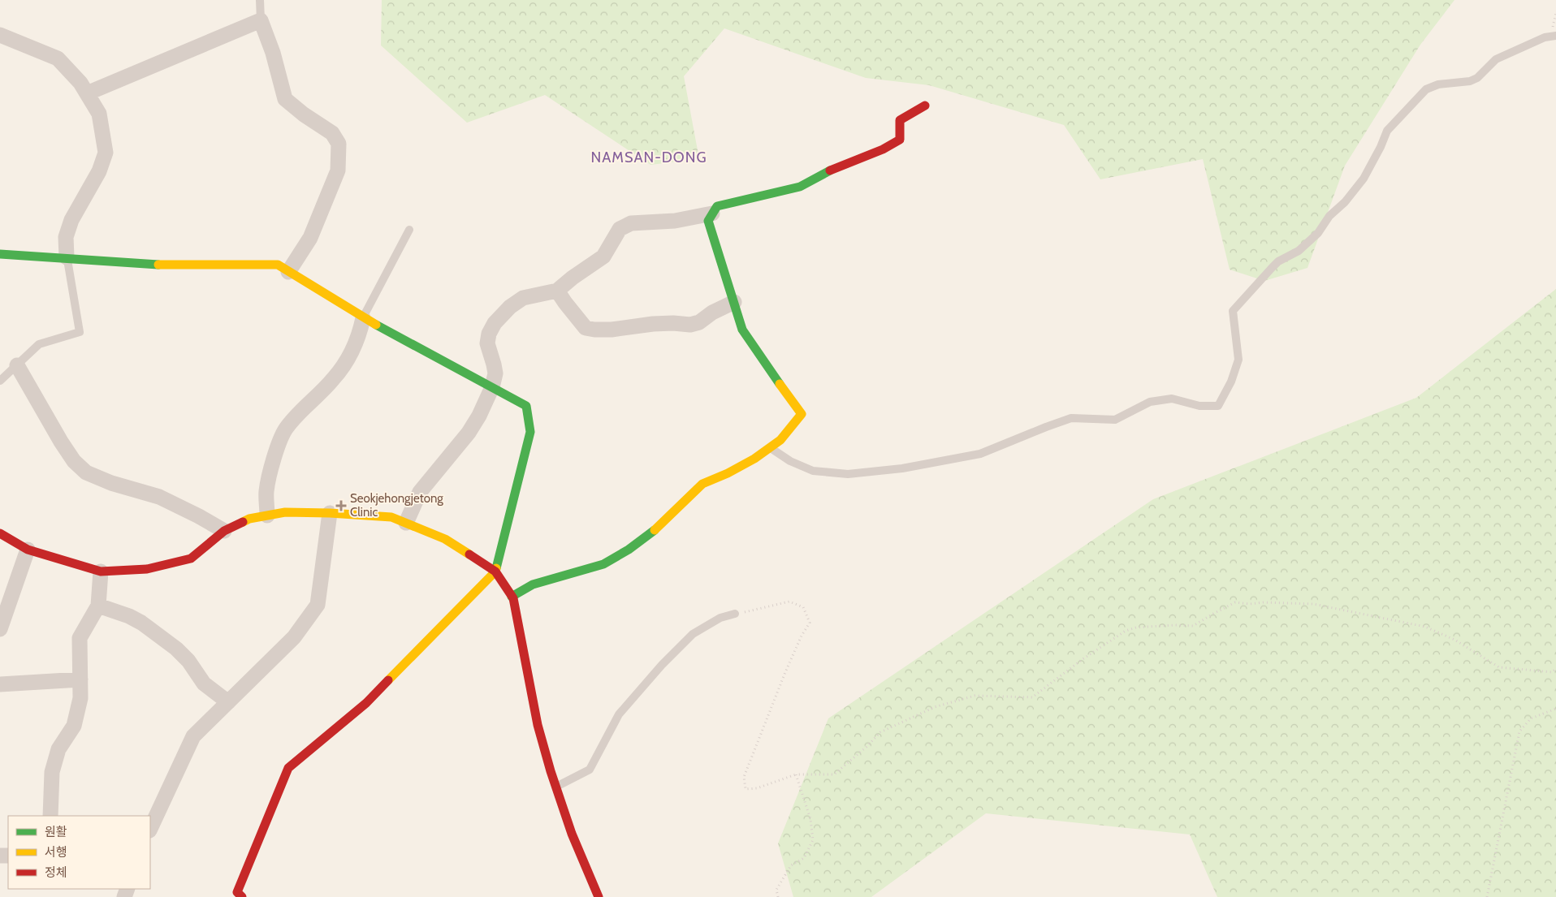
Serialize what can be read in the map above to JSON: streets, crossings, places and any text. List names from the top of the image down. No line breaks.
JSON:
{"districts":["NAMSAN-DONG"],"places":{"health":["Seokjehongjetong Clinic"]},"legend":["원활","서행","정체"]}
